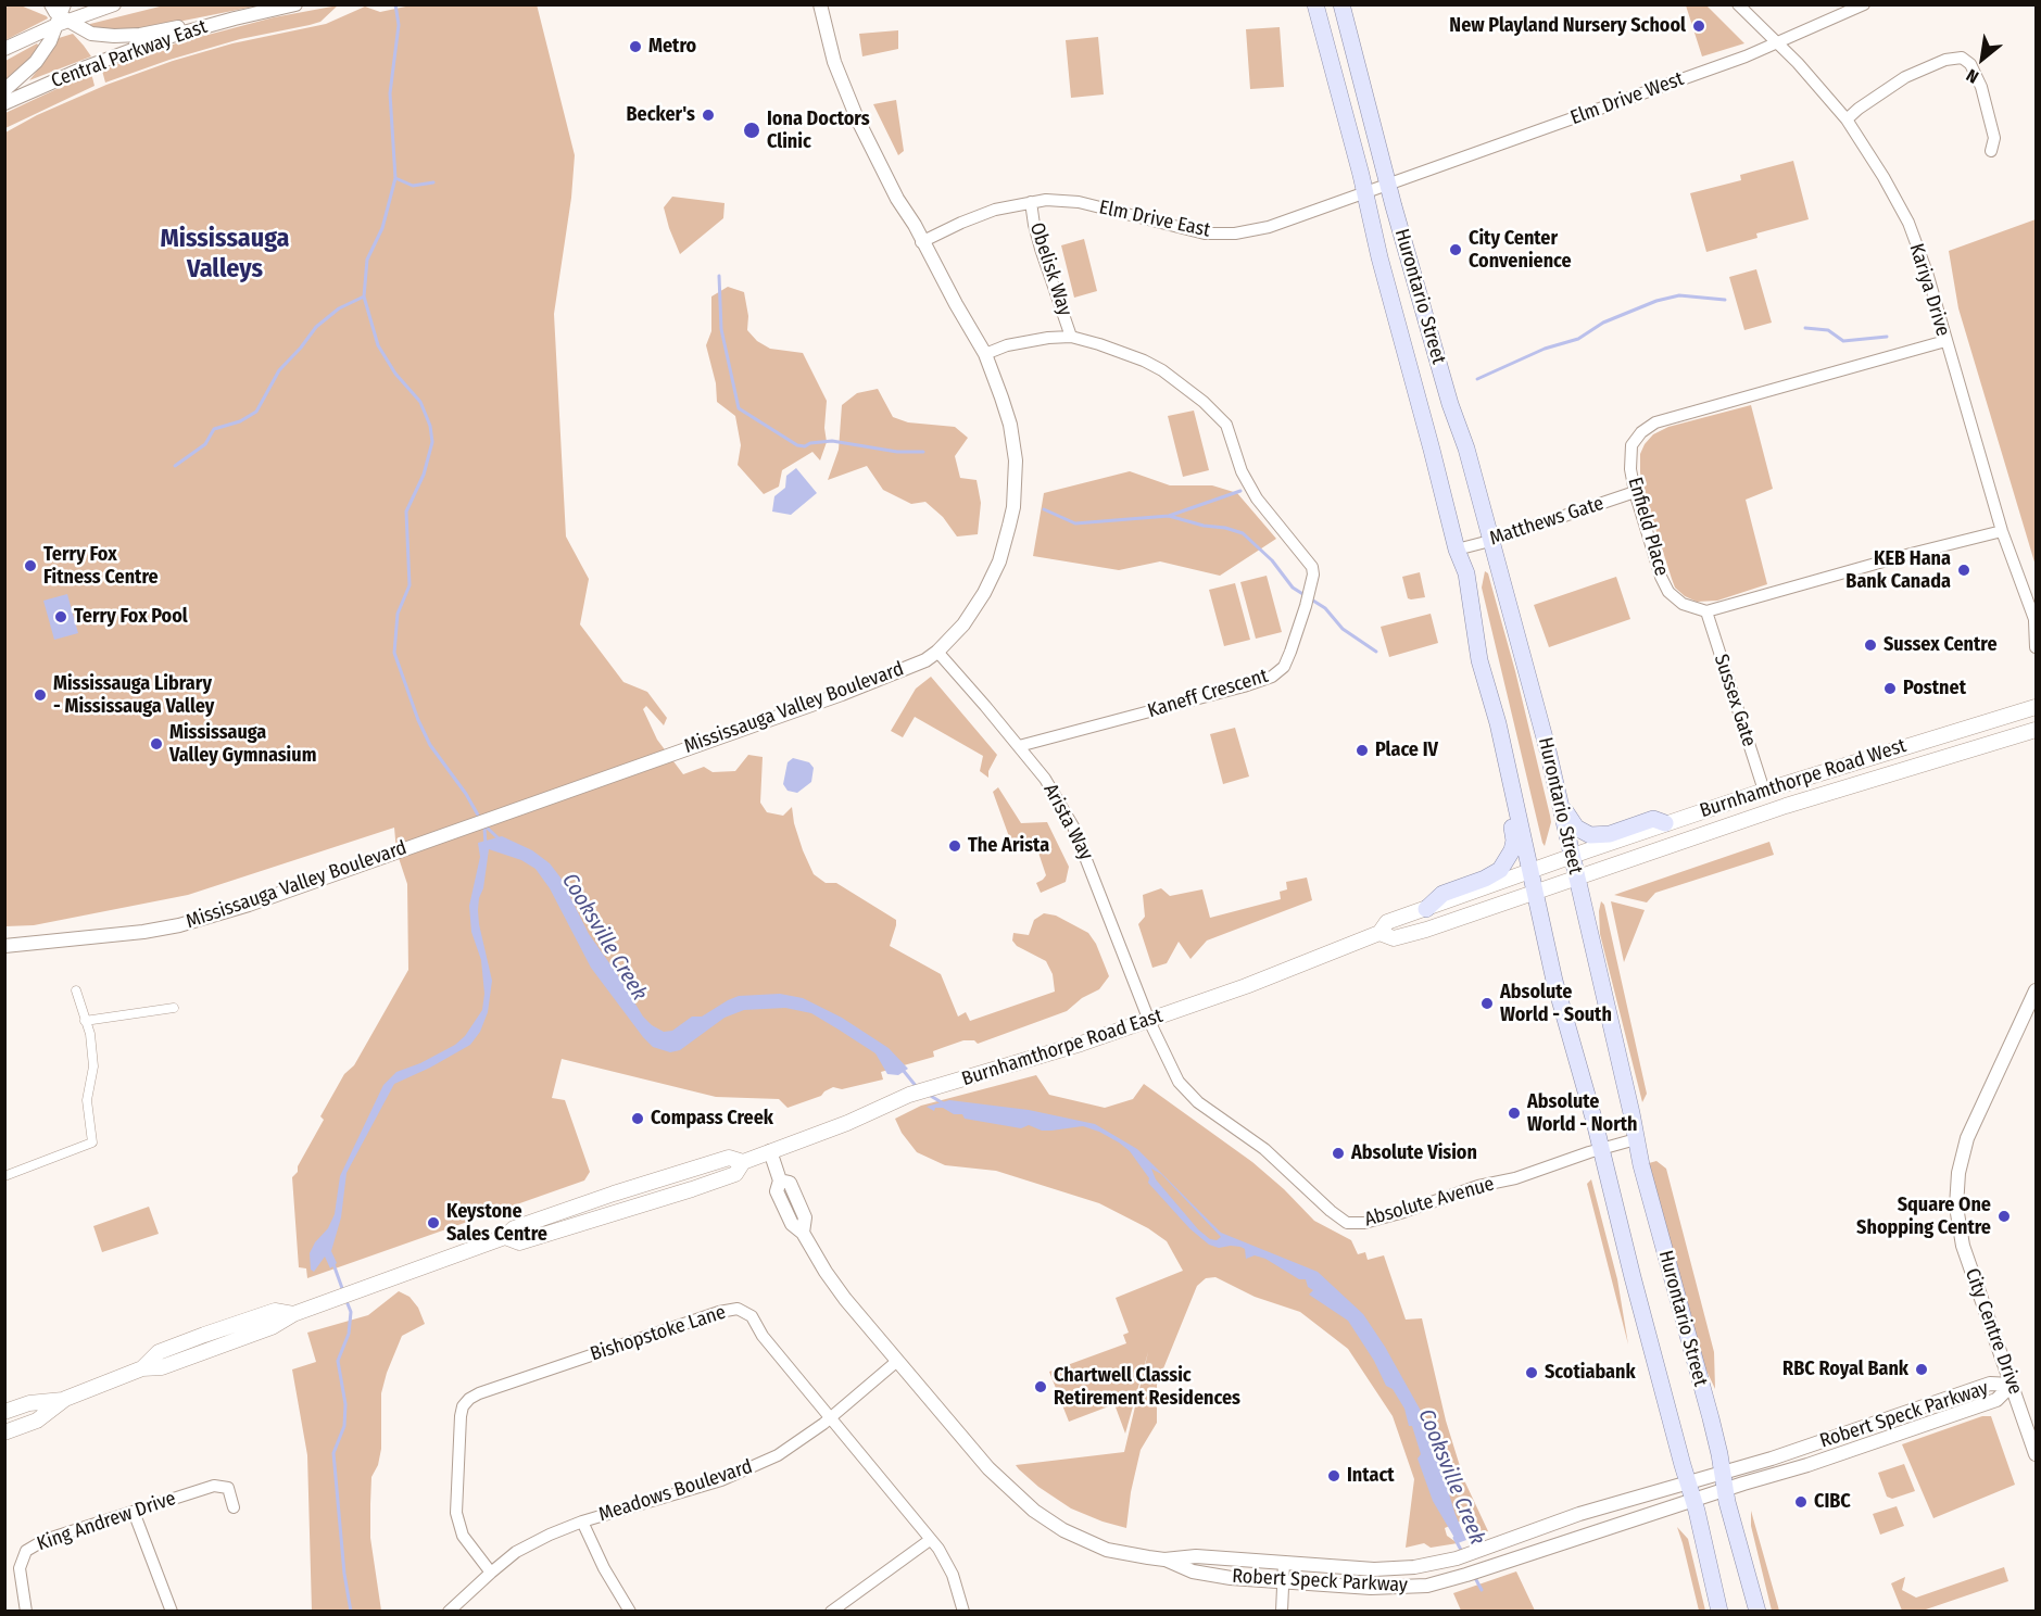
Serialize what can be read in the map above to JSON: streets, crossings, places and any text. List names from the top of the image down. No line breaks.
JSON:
{"streets":{"main road":["Hurontario Street","Burnhamthorpe Road West","Burnhamthorpe Road East"],"street":["Central Parkway East","Elm Drive West","Elm Drive East","Obelisk Way","Kariya Drive","Matthews Gate","Enfield Place","Kaneff Crescent","Sussex Gate","Mississauga Valley Boulevard","Arista Way","Absolute Avenue","City Centre Drive","Bishopstoke Lane","Robert Speck Parkway","Meadows Boulevard","King Andrew Drive"]},"crossings":[["Elm Drive West","Elm Drive East"],["Elm Drive West","Kariya Drive"],["Elm Drive West","Hurontario Street"],["Elm Drive East","Obelisk Way"],["Elm Drive East","Hurontario Street"],["Elm Drive East","Mississauga Valley Boulevard"],["Obelisk Way","Kaneff Crescent"],["Kariya Drive","Enfield Place"],["Hurontario Street","Matthews Gate"],["Hurontario Street","Burnhamthorpe Road West"],["Hurontario Street","Burnhamthorpe Road East"],["Hurontario Street","Absolute Avenue"],["Hurontario Street","Robert Speck Parkway"],["Matthews Gate","Enfield Place"],["Enfield Place","Sussex Gate"],["Kaneff Crescent","Mississauga Valley Boulevard"],["Kaneff Crescent","Arista Way"],["Sussex Gate","Burnhamthorpe Road West"],["Mississauga Valley Boulevard","Arista Way"],["Burnhamthorpe Road West","Burnhamthorpe Road East"],["Arista Way","Burnhamthorpe Road East"],["Arista Way","Absolute Avenue"],["Burnhamthorpe Road East","Absolute Avenue"],["Burnhamthorpe Road East","Robert Speck Parkway"],["City Centre Drive","Robert Speck Parkway"],["Bishopstoke Lane","Meadows Boulevard"],["Robert Speck Parkway","Meadows Boulevard"]],"districts":["Mississauga Valleys"],"water":["Cooksville Creek"],"places":["New Playland Nursery School","Metro","Becker's","Iona Doctors Clinic","City Center Convenience","Terry Fox Fitness Centre","KEB Hana Bank Canada","Terry Fox Pool","Sussex Centre","Postnet","Mississauga Library - Mississauga Valley","Mississauga Valley Gymnasium","Place IV","The Arista","Absolute World - South","Absolute World - North","Compass Creek","Absolute Vision","Square One Shopping Centre","Keystone Sales Centre","RBC Royal Bank","Scotiabank","Chartwell Classic Retirement Residences","Intact","CIBC"],"north":"bottom left"}
